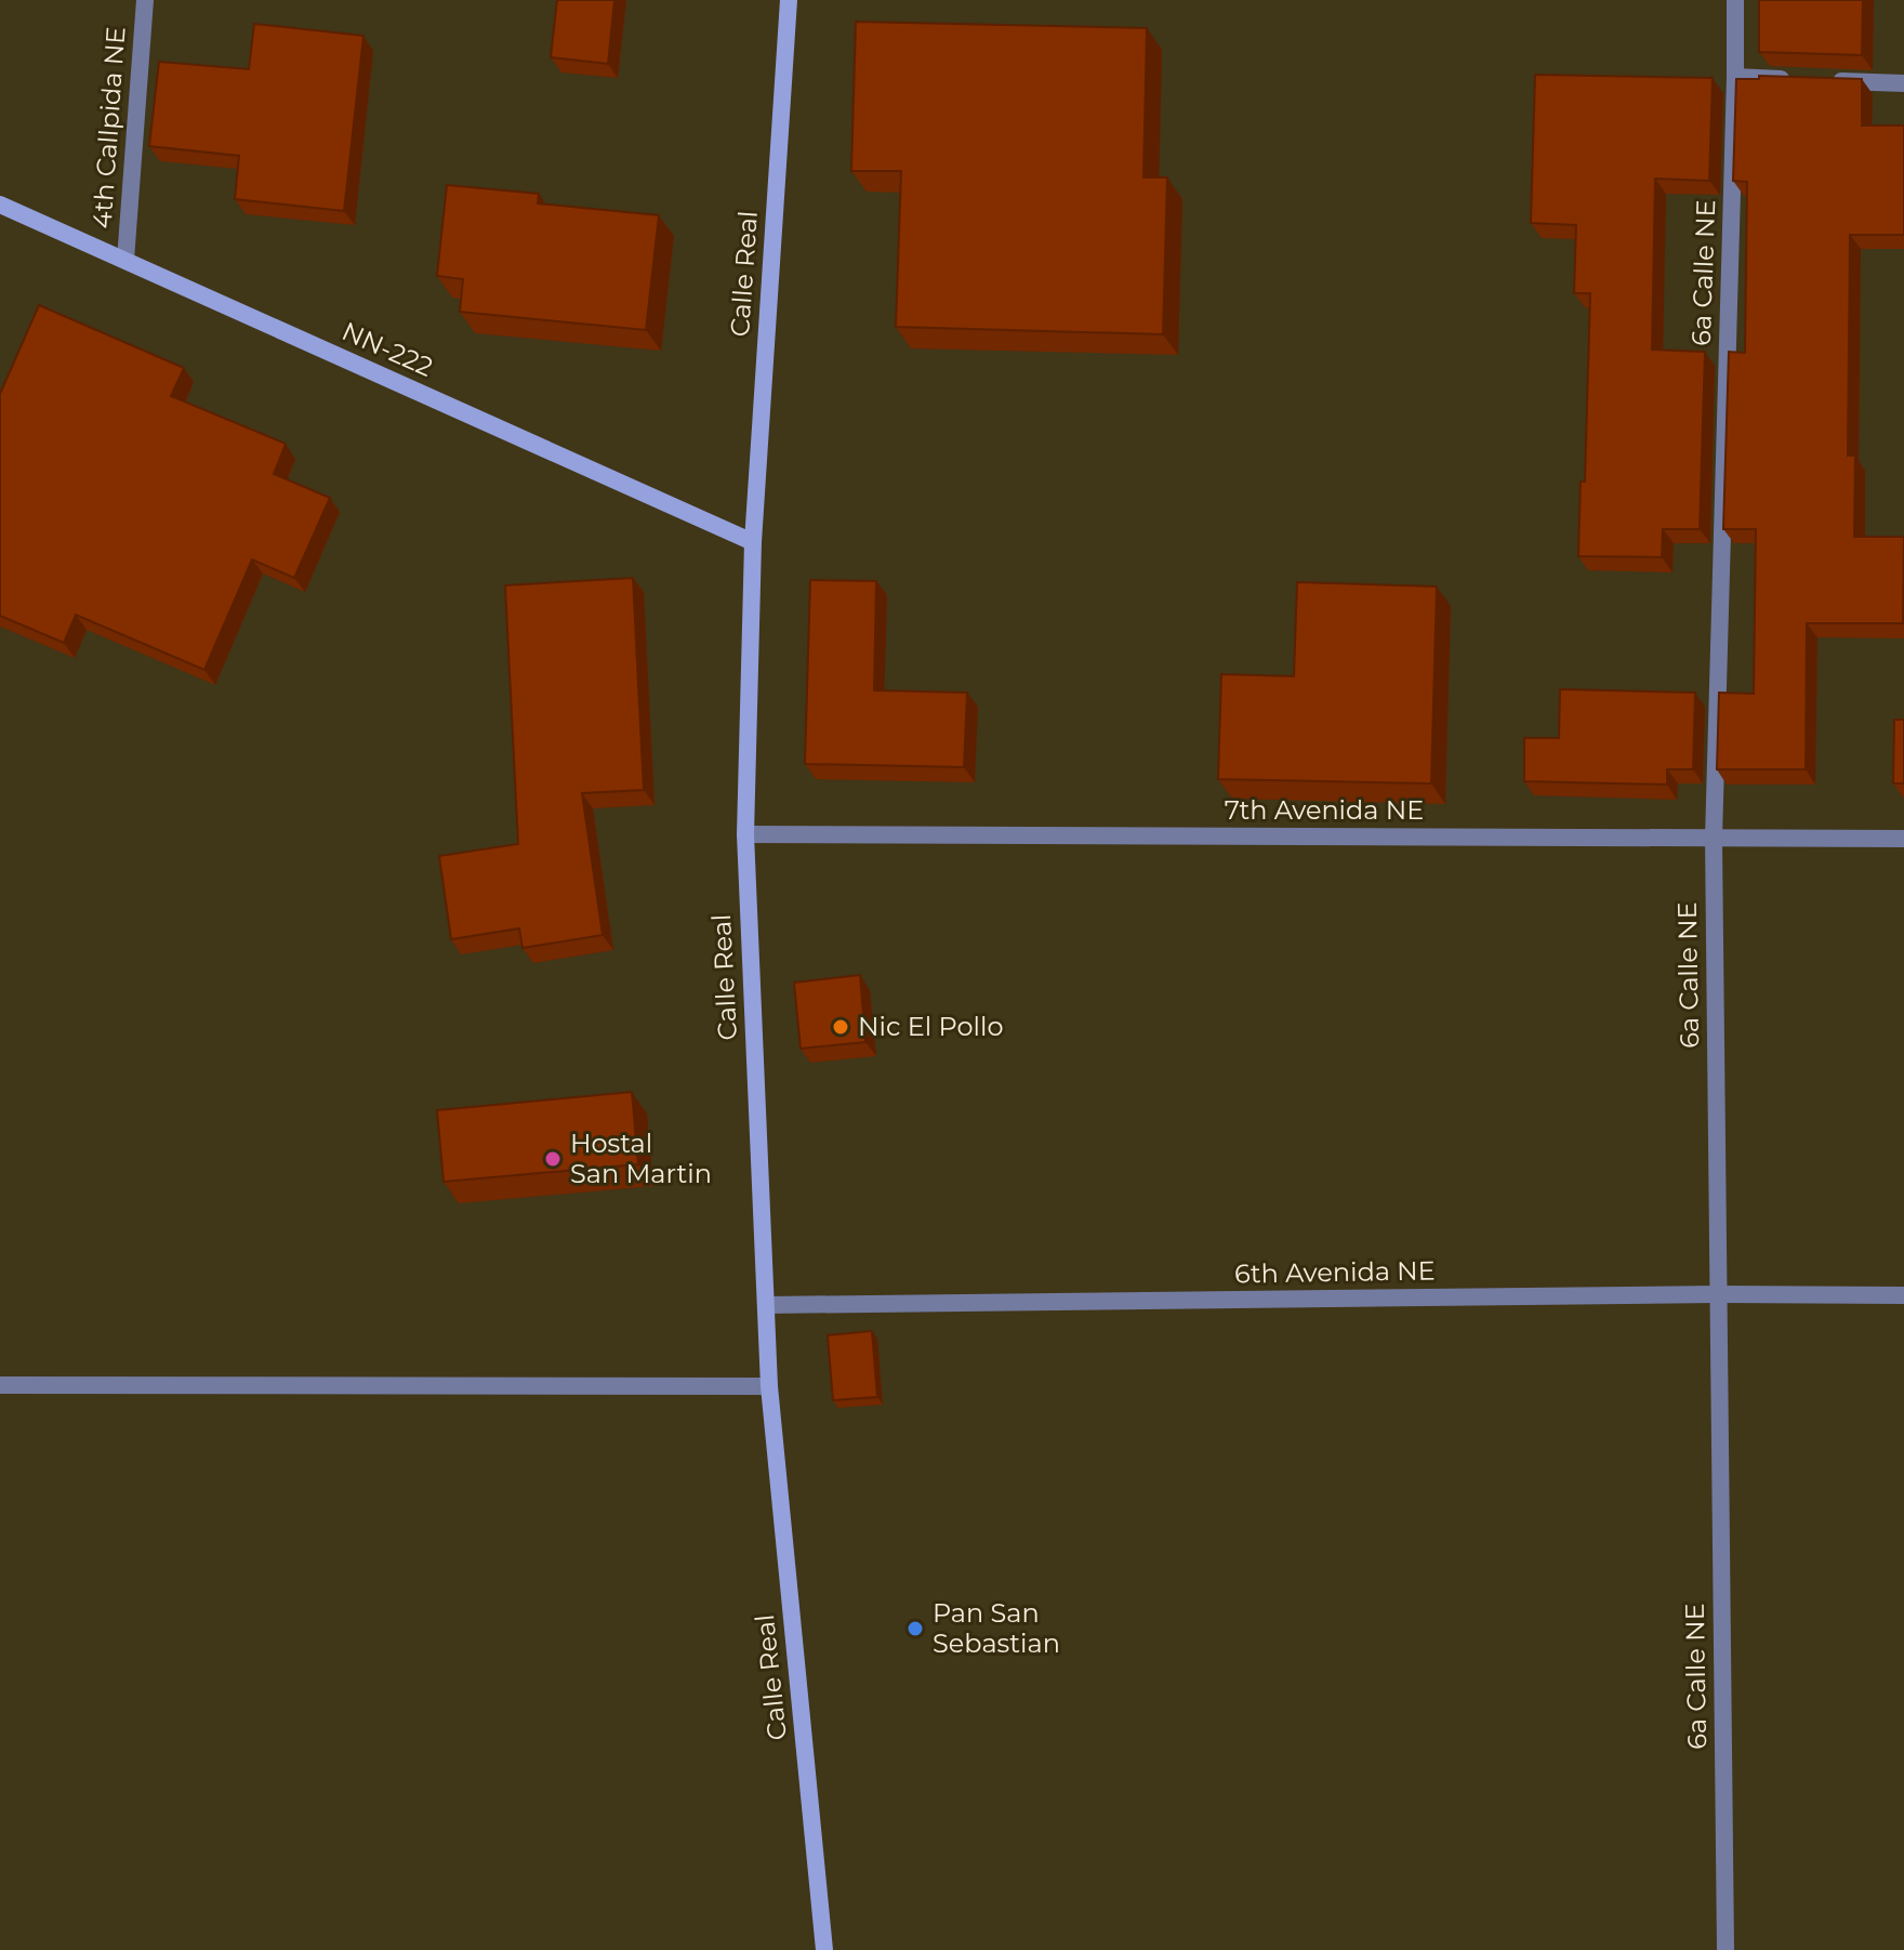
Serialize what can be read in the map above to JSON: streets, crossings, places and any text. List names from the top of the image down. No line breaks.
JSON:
{"streets":{"main road":["Calle Real","NN-222"],"street":["4th Callpida NE","6a Calle NE","7th Avenida NE","6th Avenida NE"]},"crossings":[["4th Callpida NE","NN-222"],["6a Calle NE","7th Avenida NE"],["6a Calle NE","6th Avenida NE"],["Calle Real","NN-222"],["Calle Real","7th Avenida NE"],["Calle Real","6th Avenida NE"]],"places":["Nic El Pollo","Hostal San Martin","Pan San Sebastian"]}
